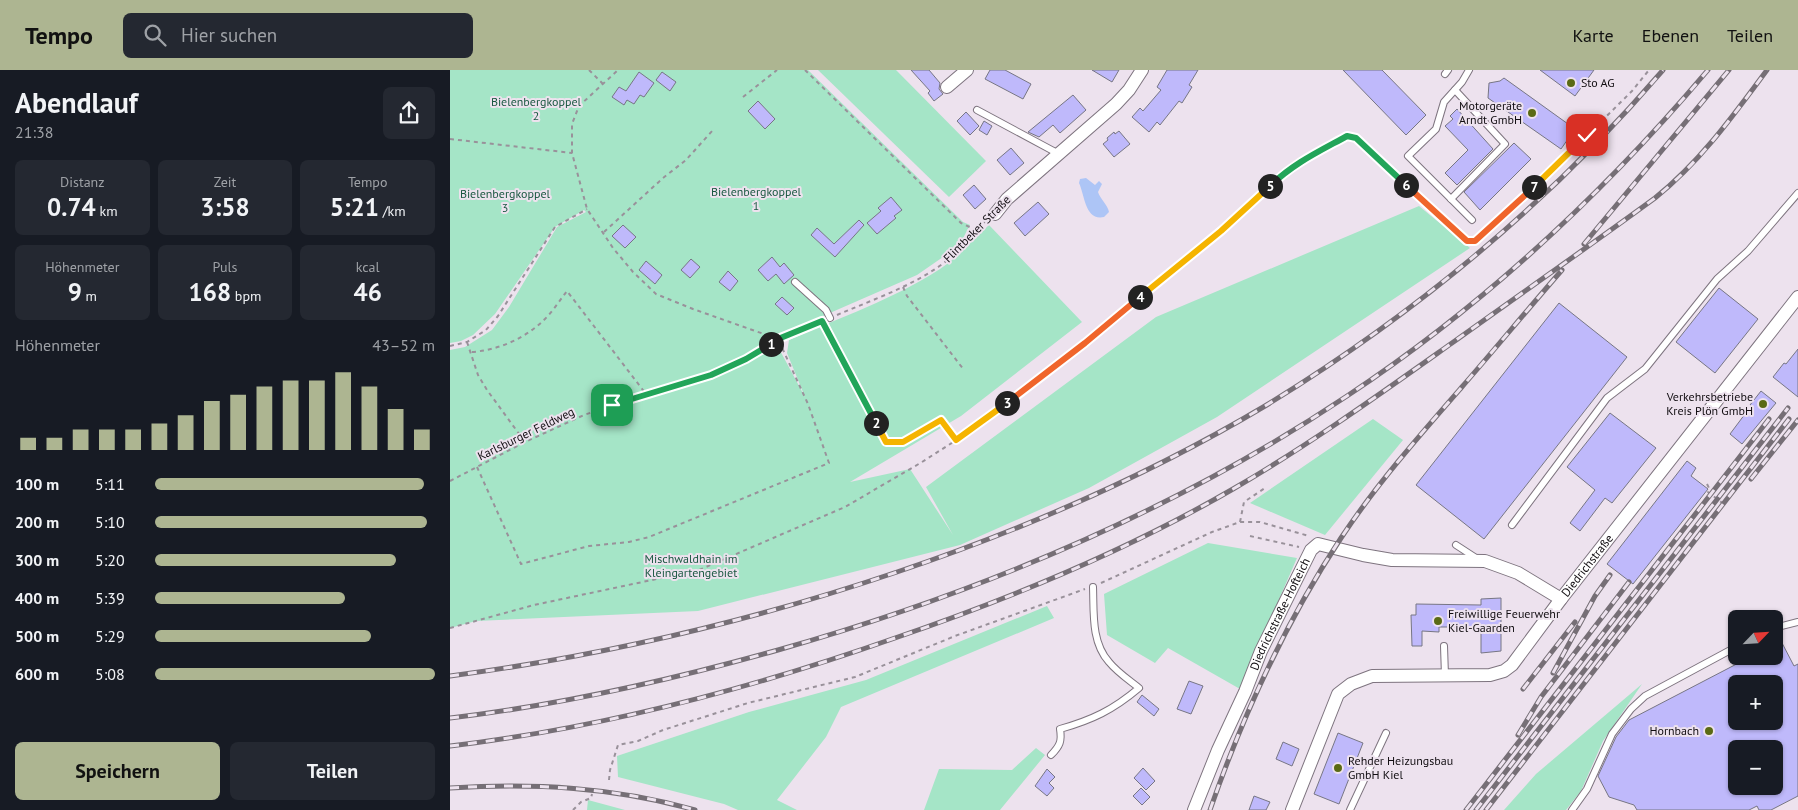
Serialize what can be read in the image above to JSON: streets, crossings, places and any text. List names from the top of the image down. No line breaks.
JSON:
{"streets":{"street":["Flintbeker Straße","Diedrichstraße","Diedrichstraße-Hofteich"],"path":["Karlsburger Feldweg"]},"crossings":[["Diedrichstraße","Diedrichstraße-Hofteich"]],"parks":["Bielenbergkoppel 2","Bielenbergkoppel 1","Bielenbergkoppel 3","Mischwaldhain im Kleingartengebiet"],"places":["Sto AG","Motorgeräte Arndt GmbH","Verkehrsbetriebe Kreis Plön GmbH","Freiwillige Feuerwehr Kiel-Gaarden","Hornbach","Rehder Heizungsbau GmbH Kiel"],"north":"top right","page":{"header":"Tempo","search":"Hier suchen","nav":["Karte","Ebenen","Teilen"],"heading":["Abendlauf","21:38"],"stats":[["Distanz","0.74 km"],["Zeit","3:58"],["Tempo","5:21 /km"],["Höhenmeter","9 m"],["Puls","168 bpm"],["kcal","46"]],"pins":["6","5","7","4","1","3","2"],"chart":["Höhenmeter","43–52 m"],"list":[{"name":"100 m","note":"5:11"},{"name":"200 m","note":"5:10"},{"name":"300 m","note":"5:20"},{"name":"400 m","note":"5:39"},{"name":"500 m","note":"5:29"},{"name":"600 m","note":"5:08"}],"map_buttons":["+","−"],"buttons":["Speichern","Teilen"]}}
